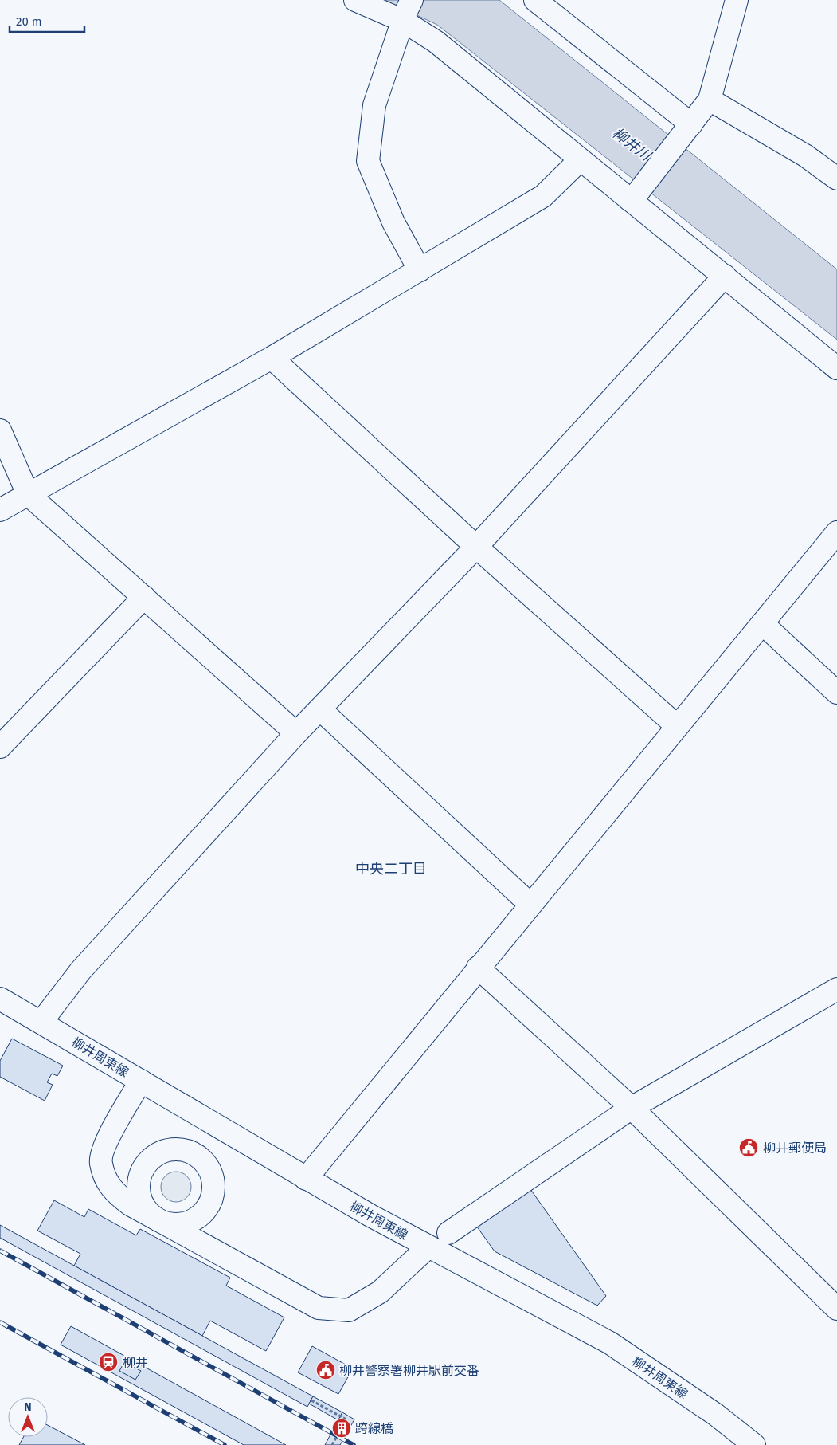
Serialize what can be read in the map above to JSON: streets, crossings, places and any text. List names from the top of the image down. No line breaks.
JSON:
{"streets":{"street":["柳井周東線"]},"districts":["中央二丁目"],"water":["柳井川"],"places":{"public building":["柳井郵便局","柳井警察署柳井駅前交番"],"station":["柳井"],"building":["跨線橋"]},"scale_bar":"20 m","north":"top"}
